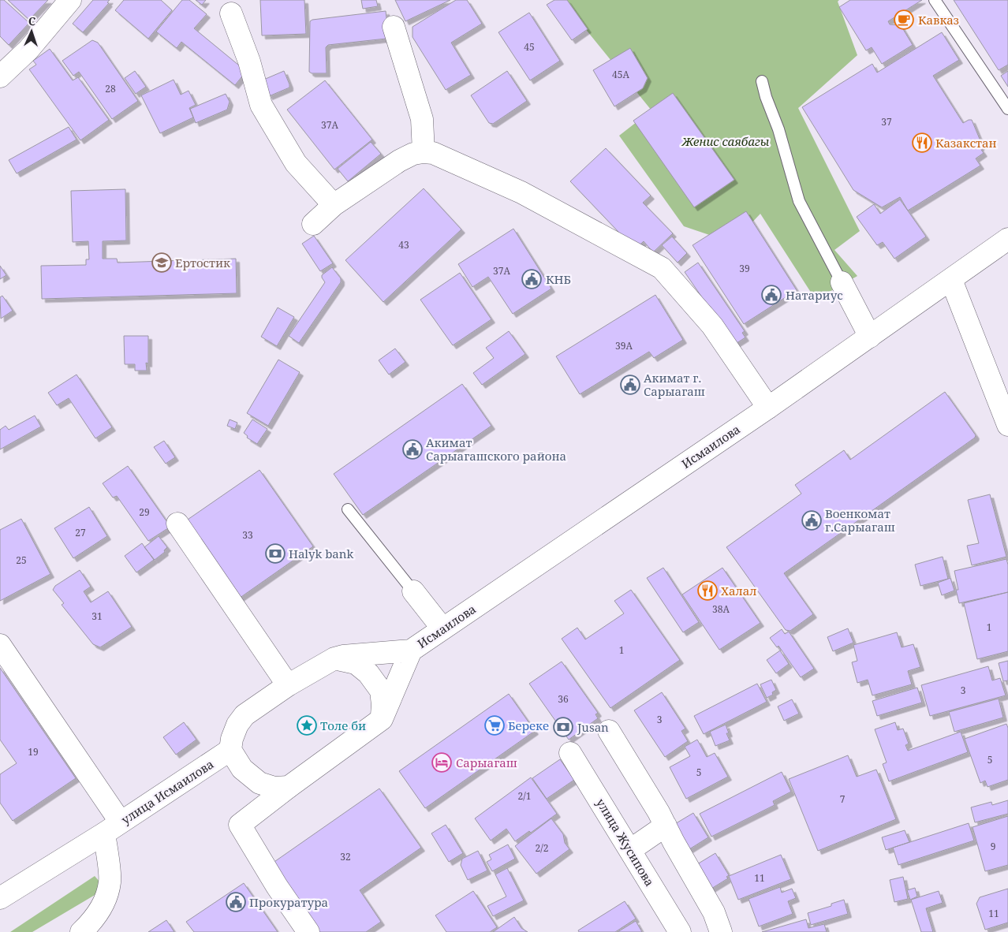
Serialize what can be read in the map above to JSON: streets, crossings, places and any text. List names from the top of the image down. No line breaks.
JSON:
{"streets":{"street":["Исмаилова","улица Исмаилова","улица Жусипова"]},"crossings":[["Исмаилова","улица Исмаилова"]],"parks":["Женис саябагы"],"places":{"cafe":["Кавказ"],"restaurant":["Казакстан","Халал"],"school or university":["Ертостик"],"public building":["КНБ","Натариус","Акимат г. Сарыагаш","Акимат Сарыагашского района","Военкомат г.Сарыагаш","Прокуратура"],"bank":["Halyk bank","Jusan"],"place":["Толе би"],"supermarket":["Береке"],"hotel":["Сарыагаш"]},"house_numbers":["45","45А","28","37","37А","43","39","37А","39А","29","27","33","25","38А","31","1","1","3","36","3","19","5","5","2/1","7","9","2/2","32","11","11"],"north":"top"}
